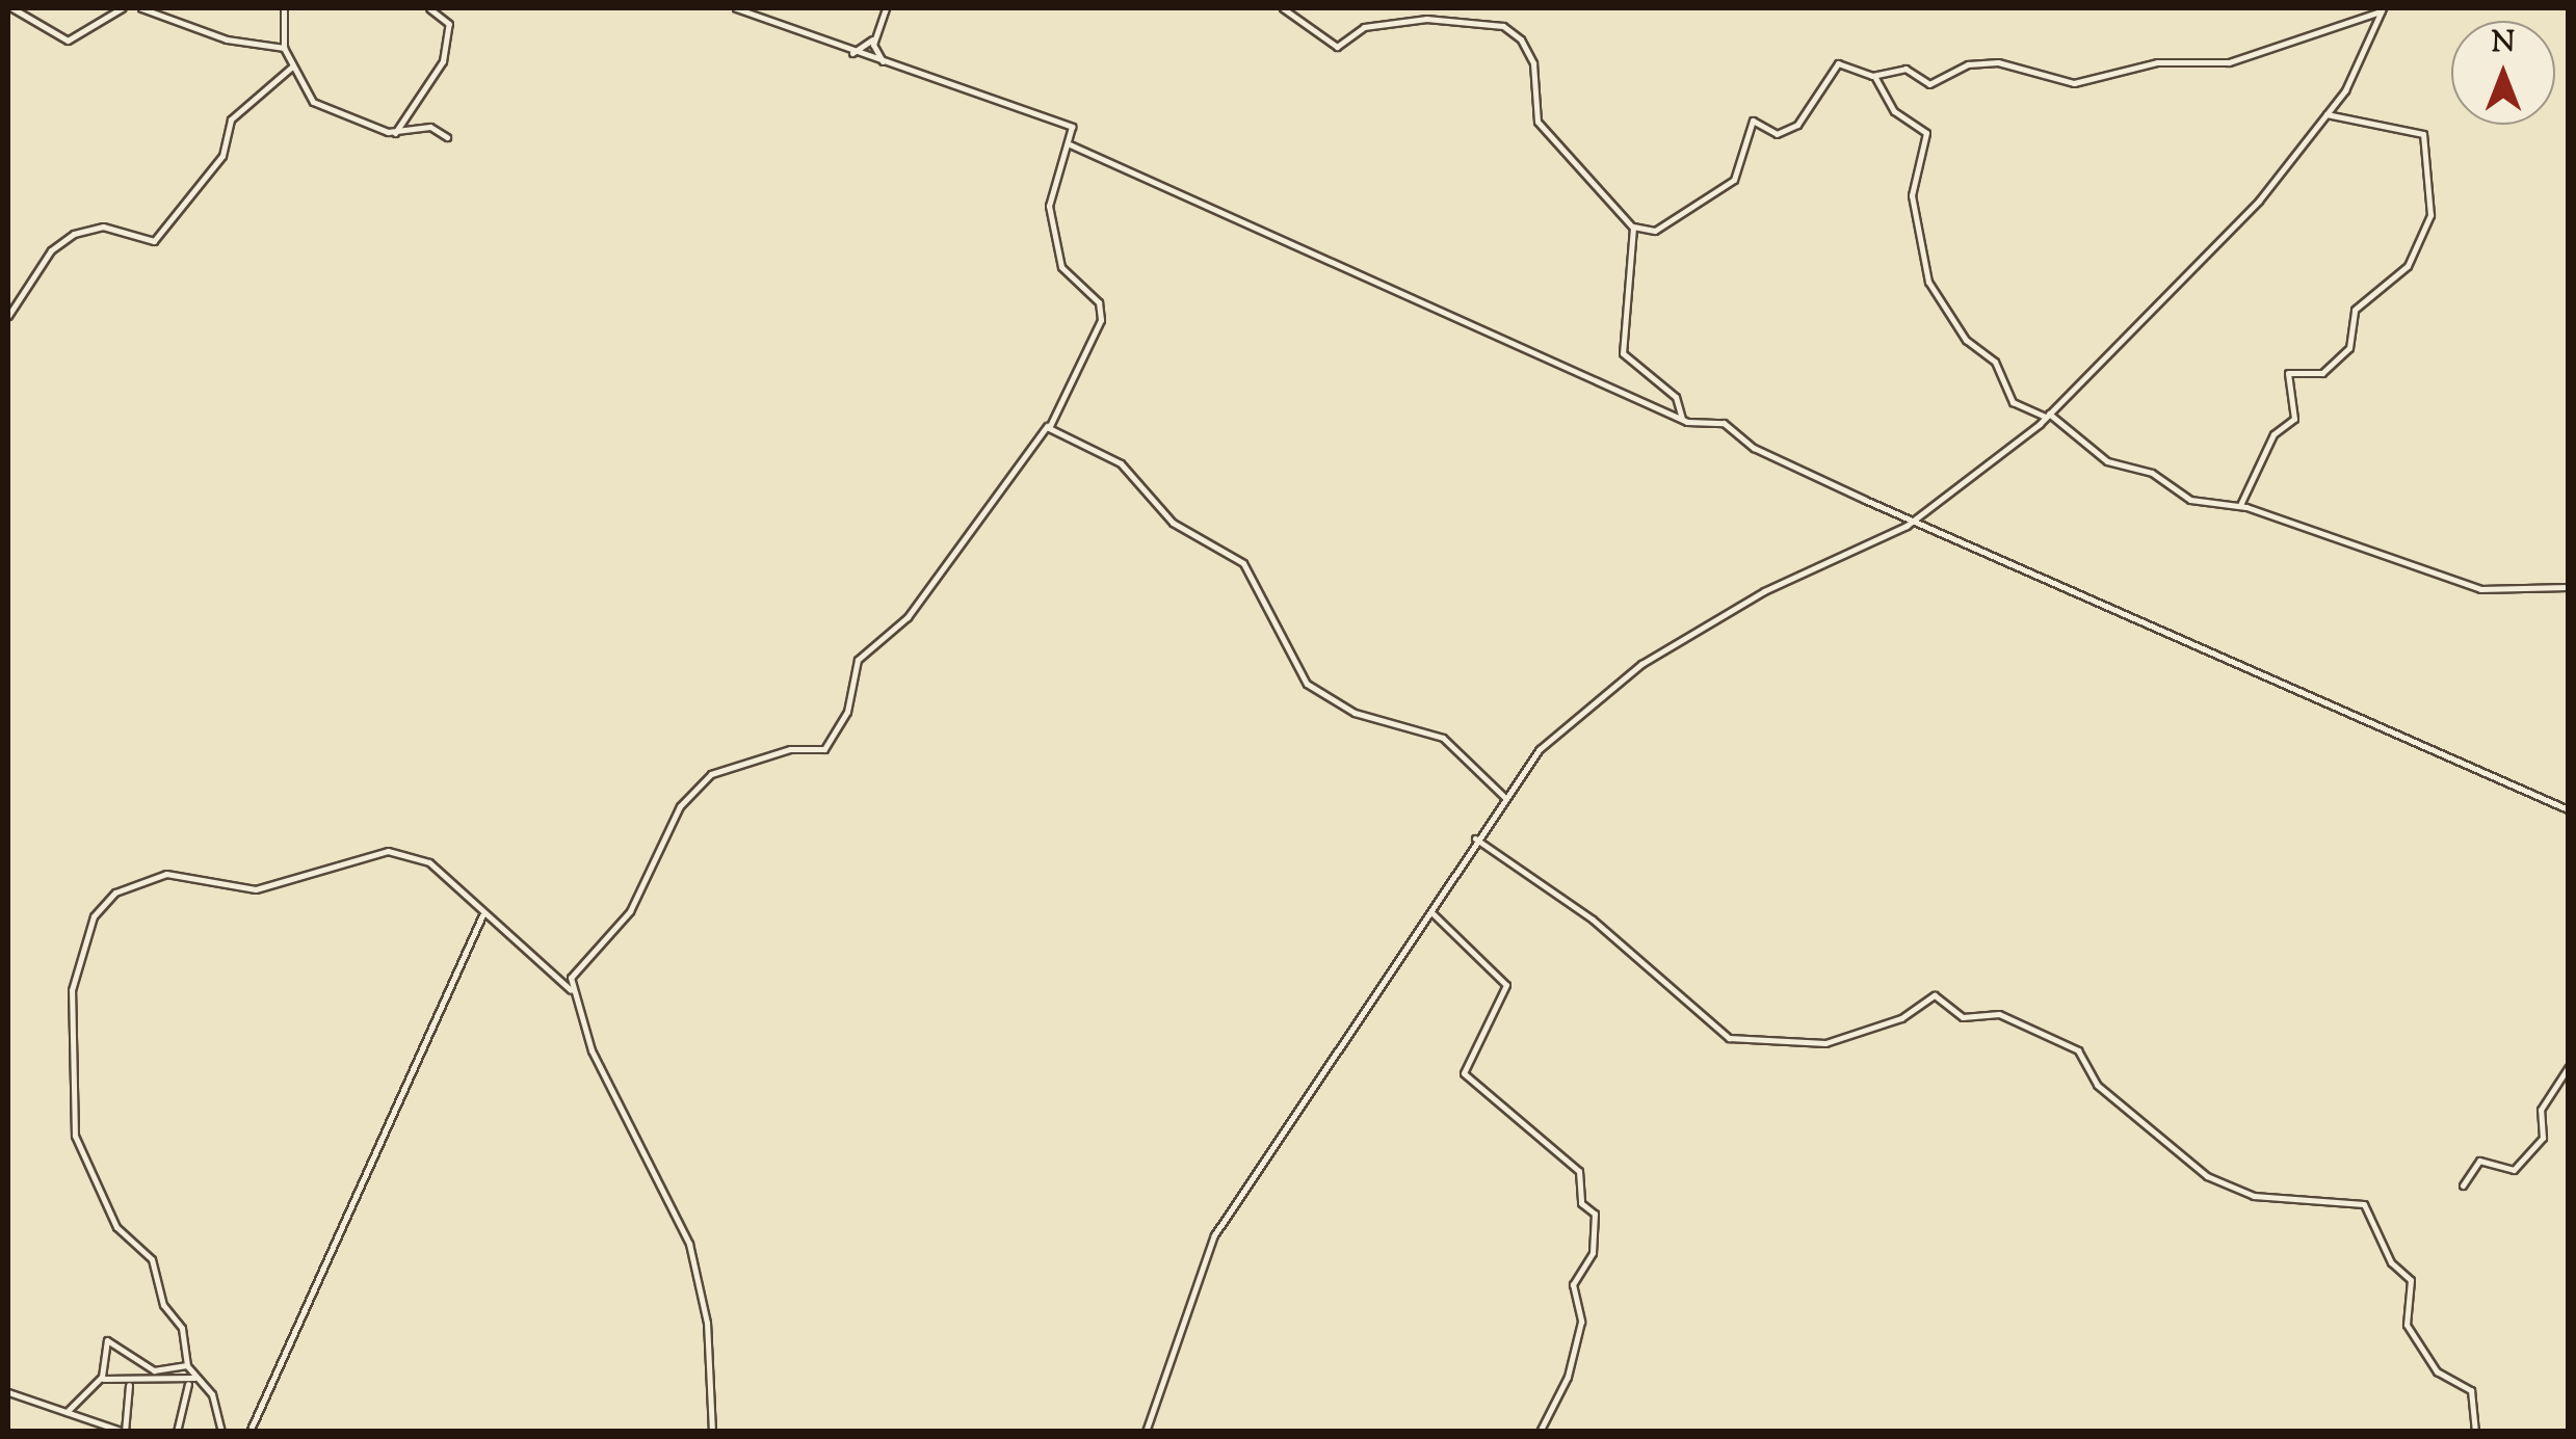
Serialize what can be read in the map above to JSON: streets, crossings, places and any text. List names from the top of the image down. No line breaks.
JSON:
{"north":"top"}
